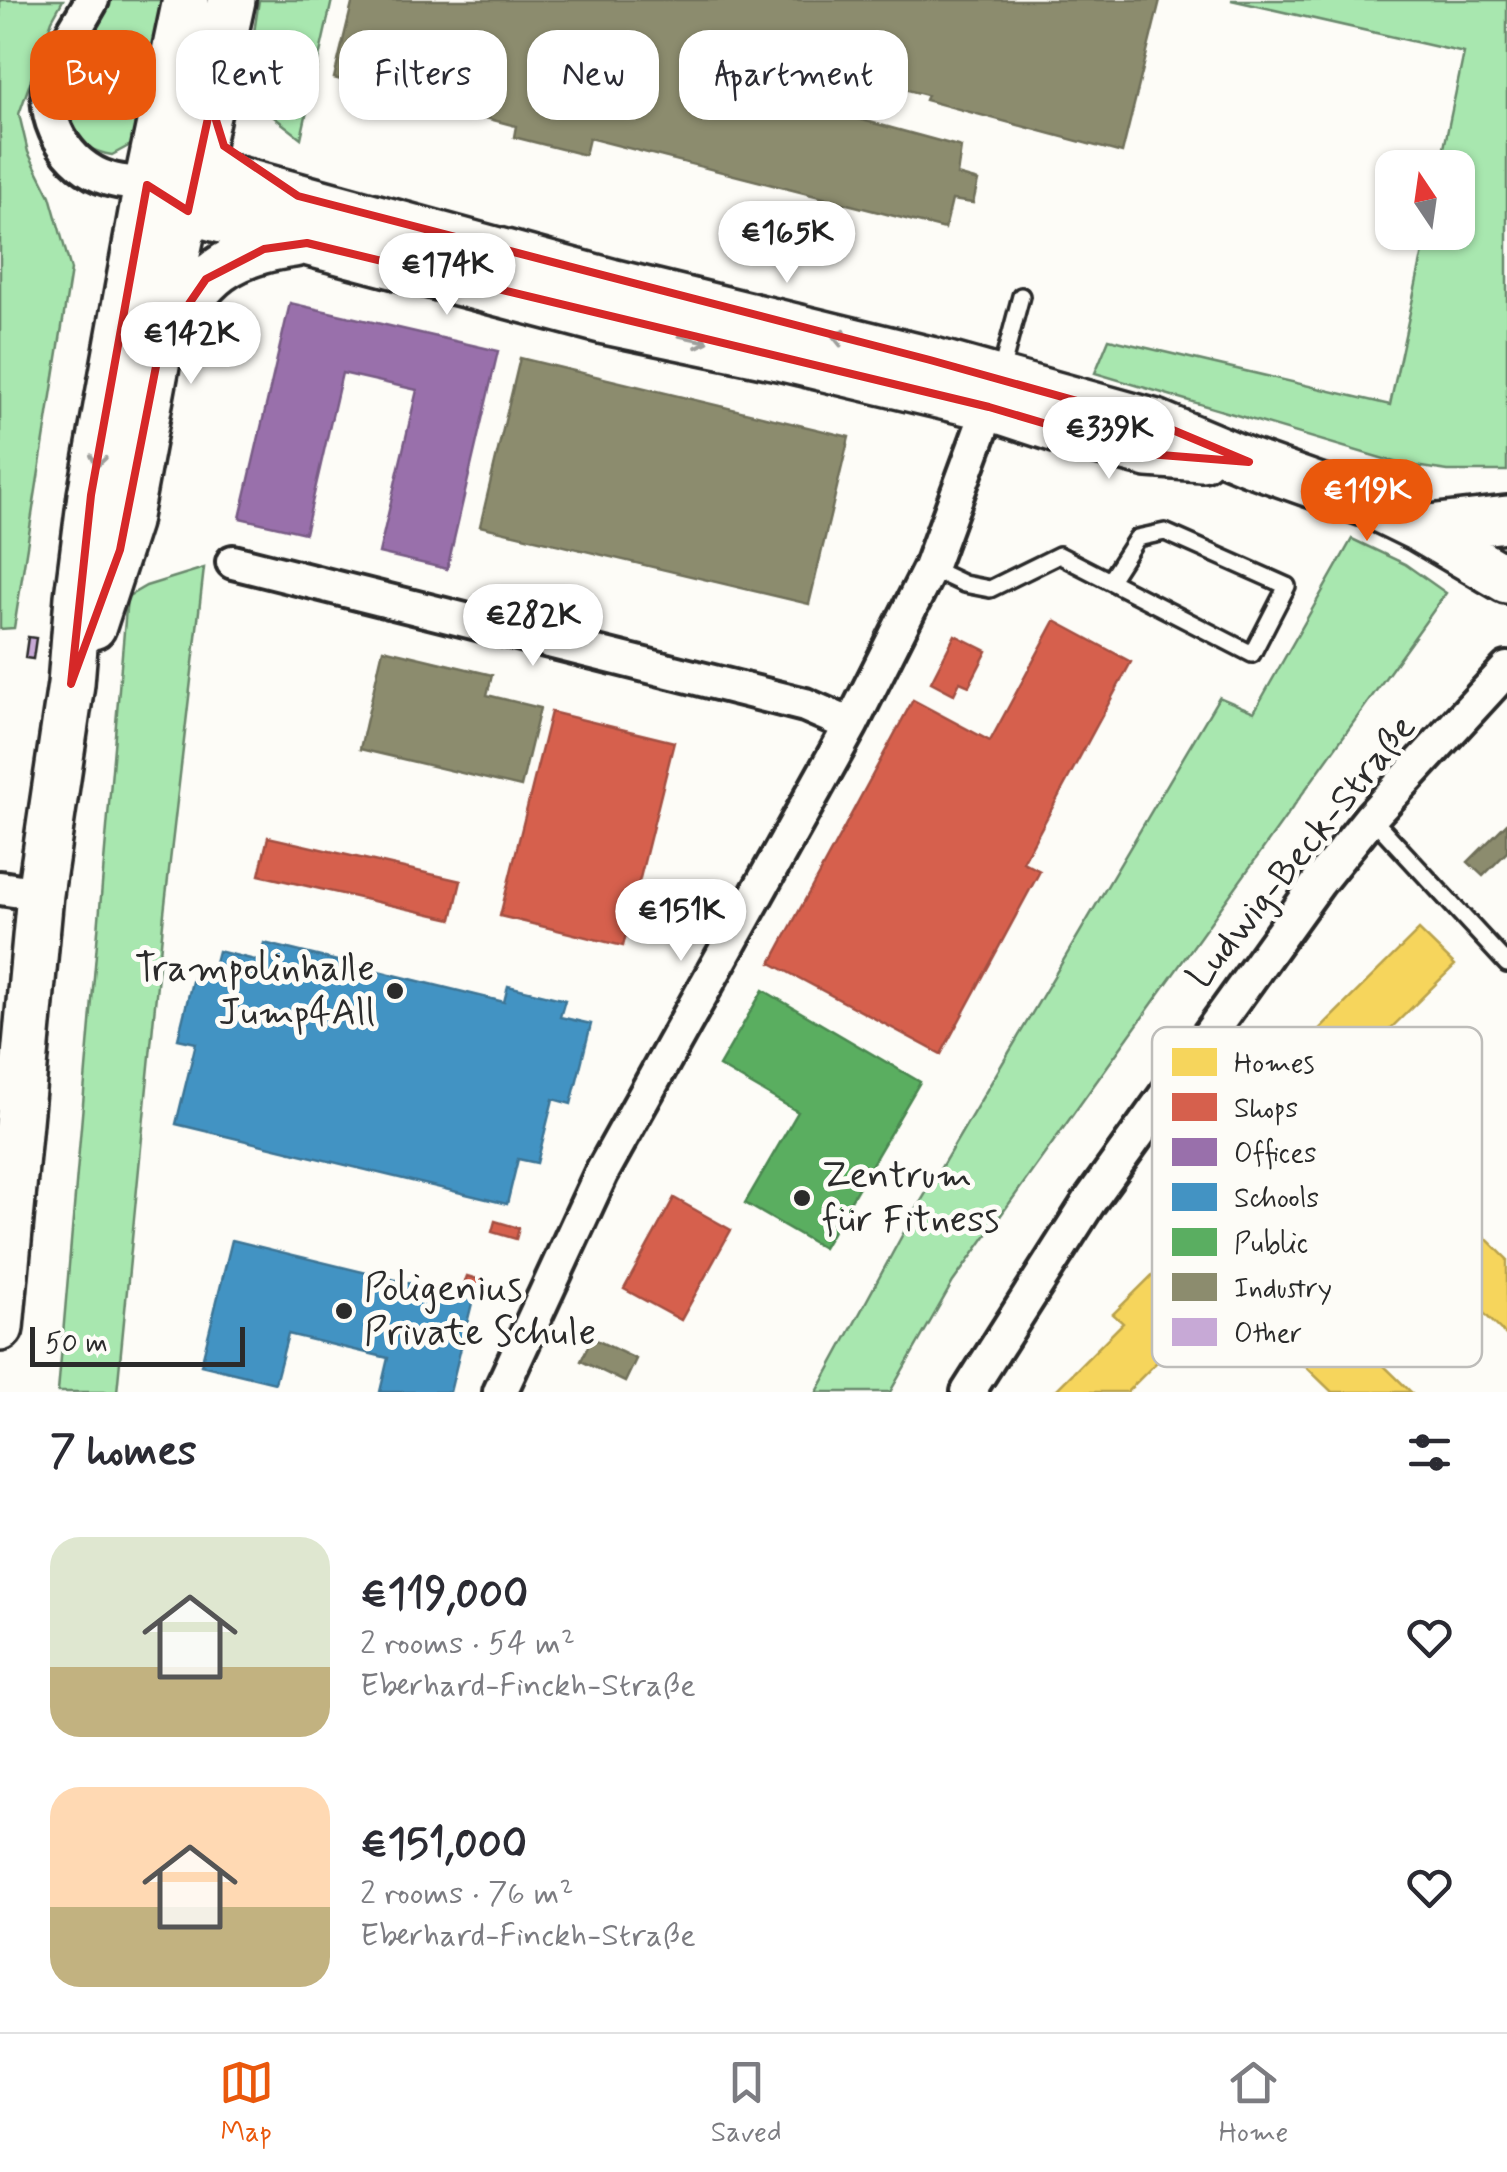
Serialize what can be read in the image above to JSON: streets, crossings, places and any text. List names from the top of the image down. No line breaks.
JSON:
{"streets":{"street":["Ludwig-Beck-Straße"]},"places":["Trampolinhalle Jump4All","Zentrum für Fitness","Poligenius Private Schule"],"legend":["Homes","Shops","Offices","Schools","Public","Industry","Other"],"scale_bar":"50 m","north":"top","page":{"chip":["Buy","Rent","Filters","New","Apartment"],"price":["€165K","€174K","€142K","€339K","€119K","€282K","€151K"],"scale":"50 m","heading":"7 homes","list":[{"name":"€119,000","note":"2 rooms · 54 m² · Eberhard-Finckh-Straße"},{"name":"€151,000","note":"2 rooms · 76 m² · Eberhard-Finckh-Straße"}],"tabs":["Map","Saved","Home"]}}
